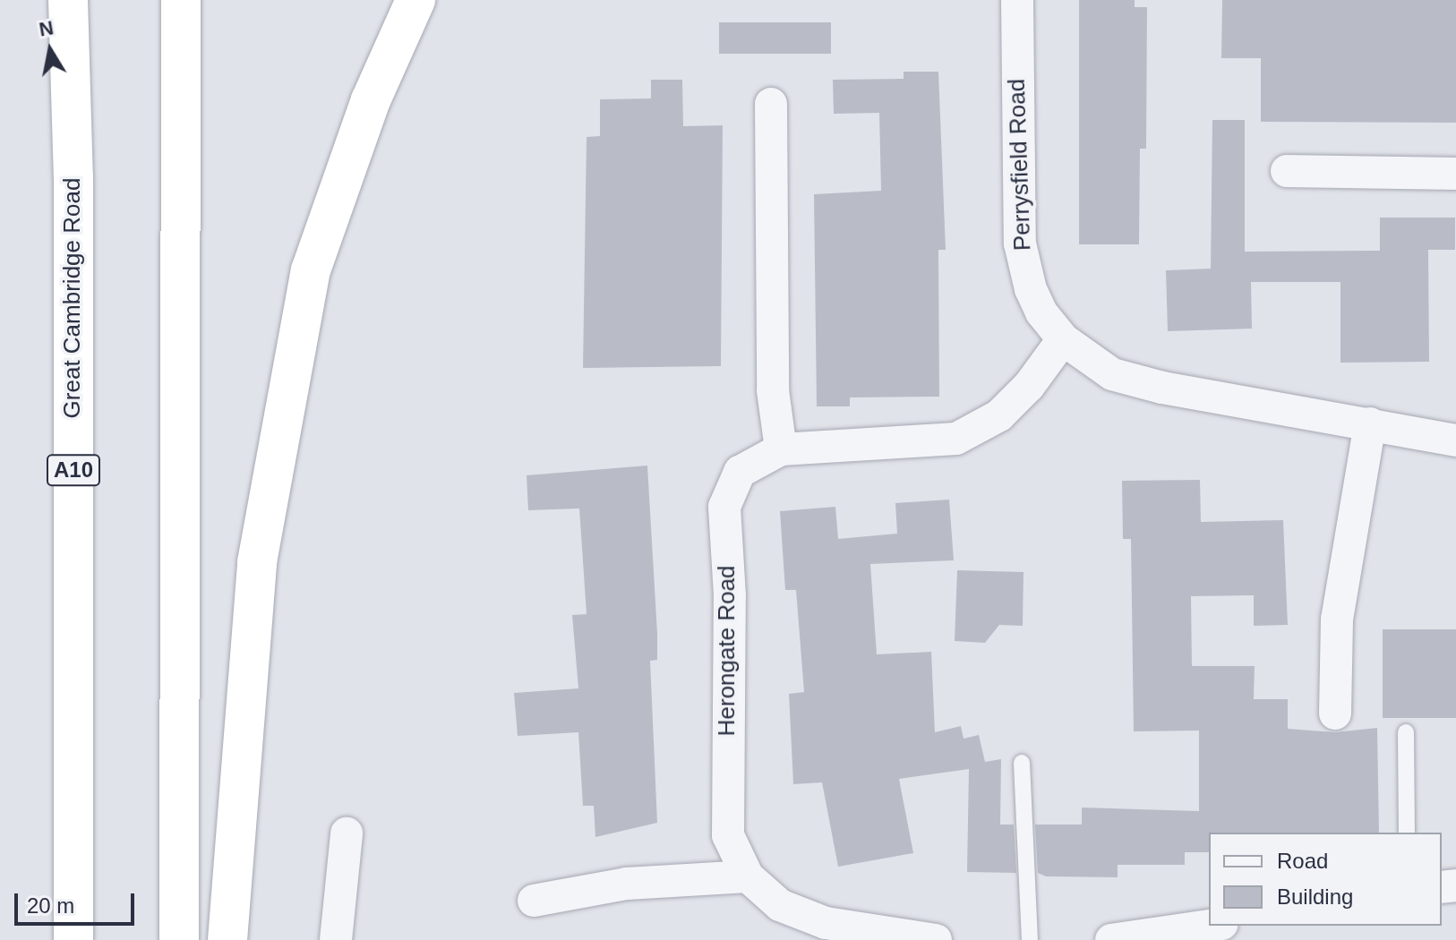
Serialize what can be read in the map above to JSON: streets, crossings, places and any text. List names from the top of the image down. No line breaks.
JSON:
{"streets":{"highway":["Great Cambridge Road","A10"],"street":["Perrysfield Road","Herongate Road"]},"crossings":[["Perrysfield Road","Herongate Road"]],"legend":["Road","Building"],"scale_bar":"20 m","north":"top"}
